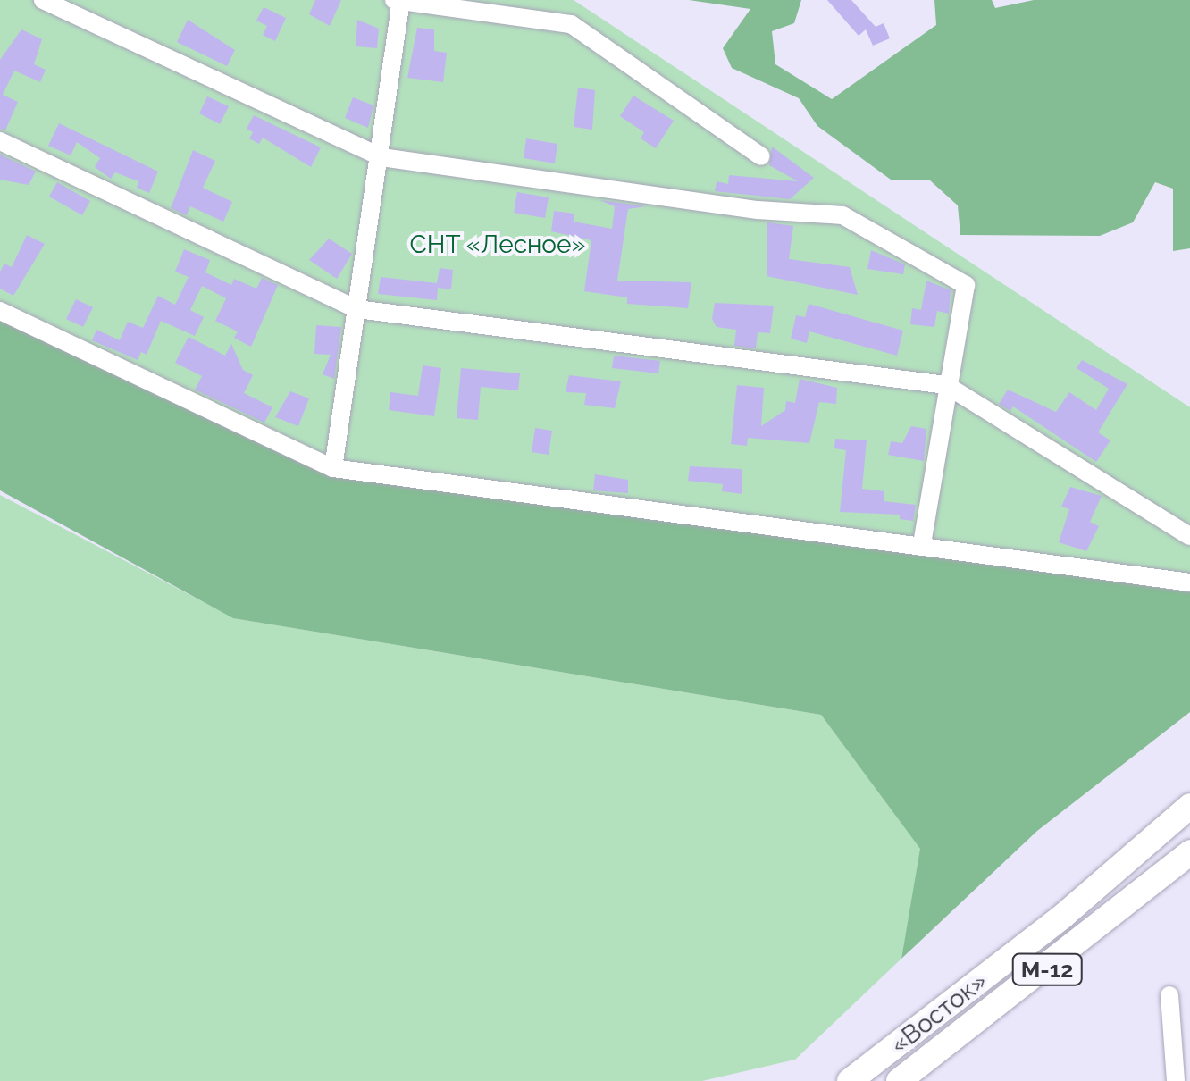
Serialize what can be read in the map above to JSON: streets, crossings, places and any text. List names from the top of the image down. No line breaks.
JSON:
{"streets":{"highway":["М-12","«Восток»"]},"parks":["СНТ «Лесное»"]}
